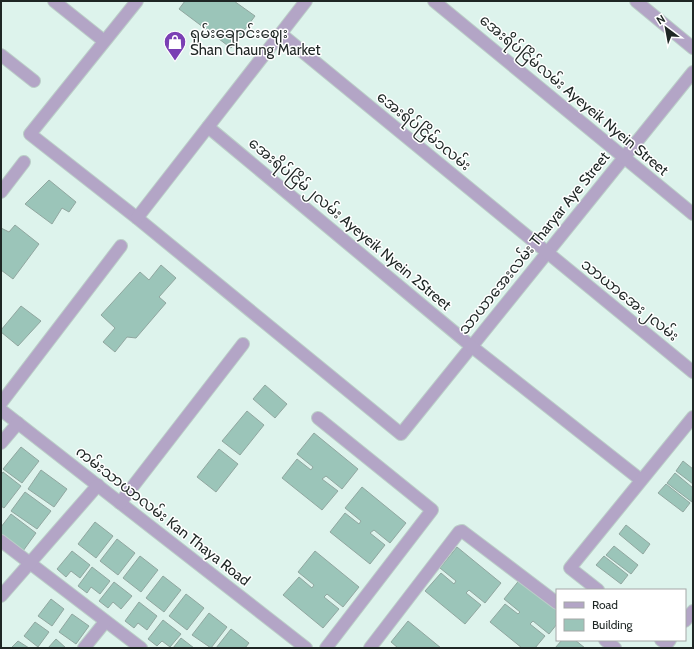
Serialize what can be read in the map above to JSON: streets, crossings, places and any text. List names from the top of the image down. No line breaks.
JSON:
{"streets":{"street":["အေးရိပ်ငြိမ်လမ်း Ayeyeik Nyein Street","အေးရိပ်ငြိမ်၁လမ်း","အေးရိပ်ငြိမ်၂လမ်း Ayeyeik Nyein 2Street","သာယာအေးလမ်း Tharyar Aye Street","သာယာအေး၂လမ်း","ကမ်းသာယာလမ်း Kan Thaya Road"]},"crossings":[["အေးရိပ်ငြိမ်လမ်း Ayeyeik Nyein Street","သာယာအေးလမ်း Tharyar Aye Street"],["အေးရိပ်ငြိမ်၁လမ်း","သာယာအေးလမ်း Tharyar Aye Street"],["အေးရိပ်ငြိမ်၁လမ်း","သာယာအေး၂လမ်း"],["အေးရိပ်ငြိမ်၂လမ်း Ayeyeik Nyein 2Street","သာယာအေးလမ်း Tharyar Aye Street"],["သာယာအေးလမ်း Tharyar Aye Street","သာယာအေး၂လမ်း"]],"places":{"shop":["ရှမ်းချောင်းဈေး Shan Chaung Market"]},"legend":["Road","Building"],"north":"top left"}
